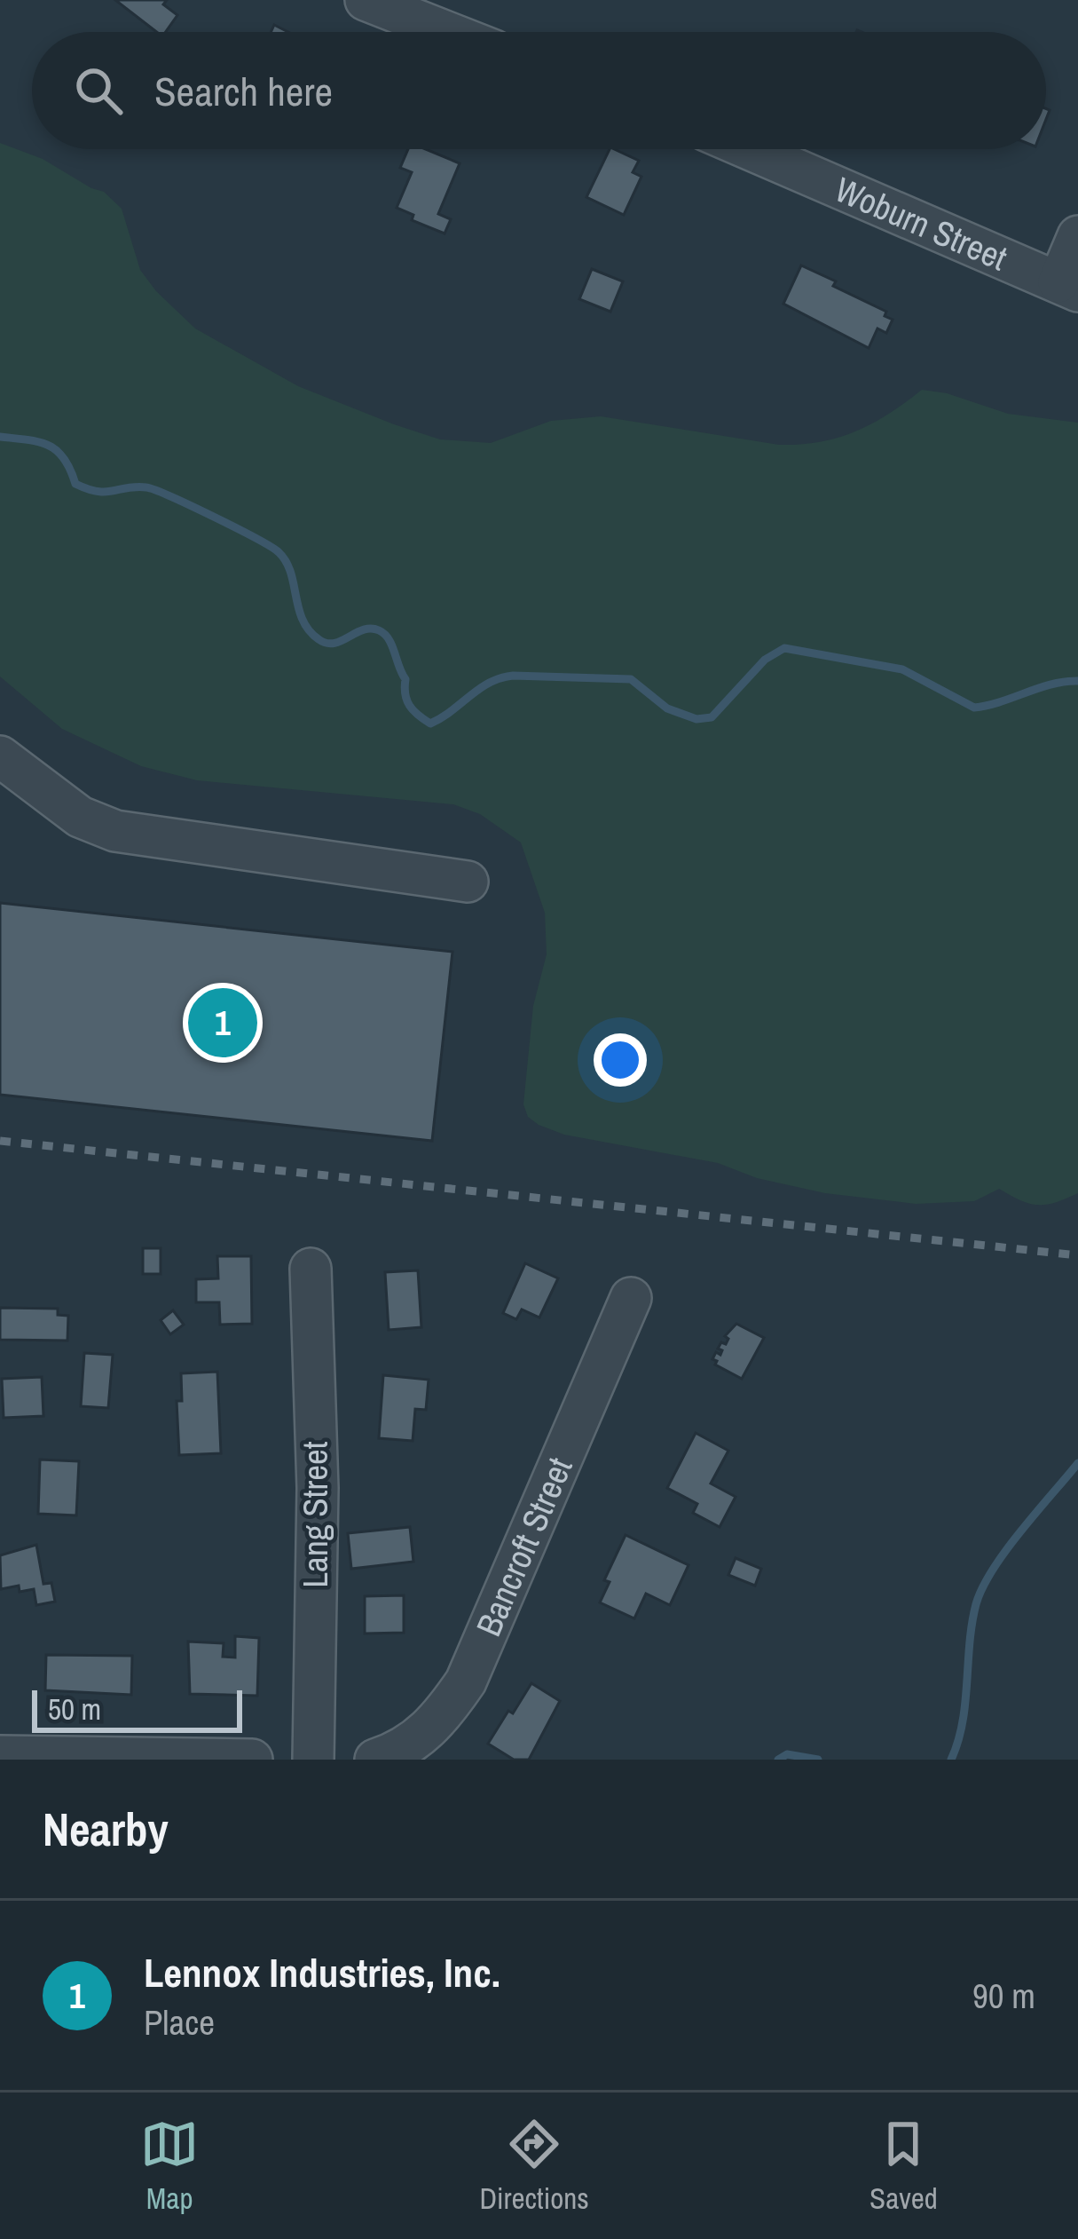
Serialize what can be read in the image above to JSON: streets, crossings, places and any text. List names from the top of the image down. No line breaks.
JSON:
{"streets":{"street":["Woburn Street","Lang Street","Bancroft Street"]},"scale_bar":"50 m","page":{"search":"Search here","pins":"1","scale":"50 m","heading":"Nearby","list":[{"mark":"1","name":"Lennox Industries, Inc.","note":"Place","value":"90 m"}],"nav":["Map","Directions","Saved"]}}
